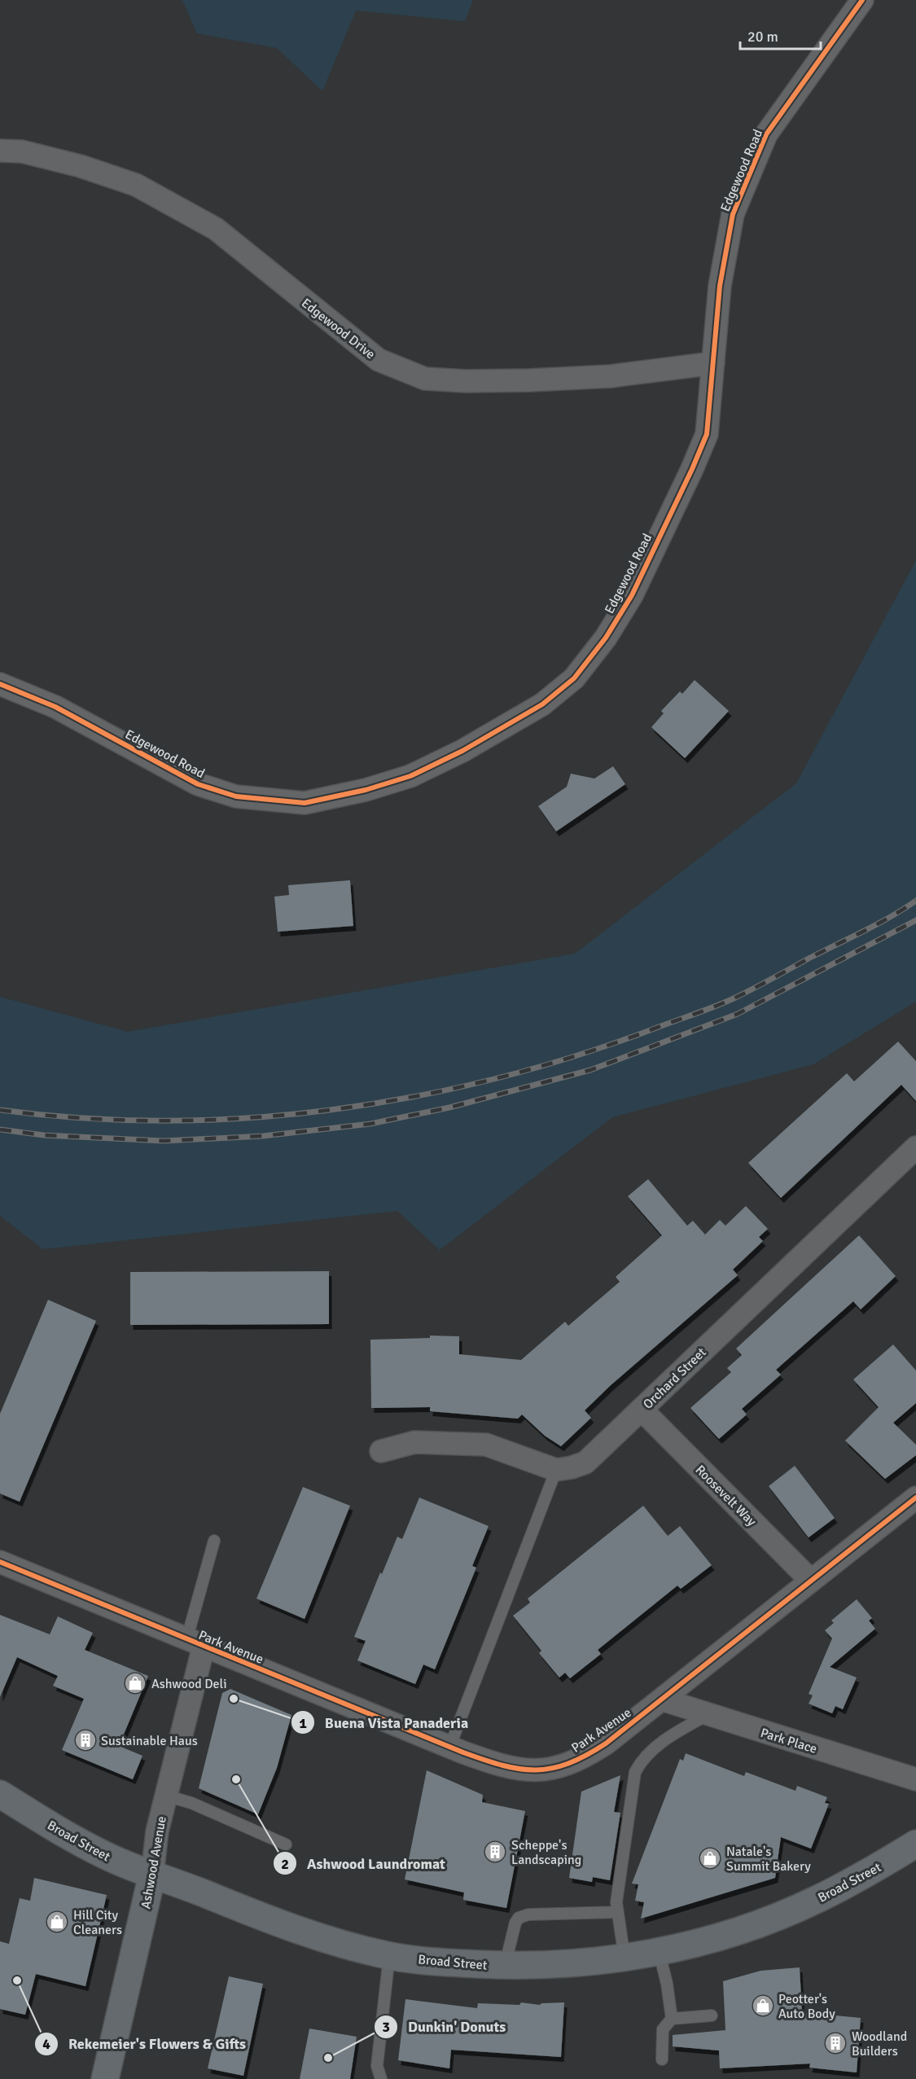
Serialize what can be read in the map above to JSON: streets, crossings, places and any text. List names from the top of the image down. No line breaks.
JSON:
{"streets":{"main road":["Broad Street","Ashwood Avenue"],"street":["Edgewood Road","Edgewood Drive","Orchard Street","Roosevelt Way","Park Avenue","Park Place"]},"crossings":[["Edgewood Road","Edgewood Drive"],["Orchard Street","Roosevelt Way"],["Roosevelt Way","Park Avenue"],["Park Avenue","Park Place"],["Park Avenue","Ashwood Avenue"],["Broad Street","Ashwood Avenue"]],"places":{"shop":["Ashwood Deli","Natale's Summit Bakery","Hill City Cleaners","Peotter's Auto Body"],"other":["Buena Vista Panaderia","Ashwood Laundromat","Rekemeier's Flowers & Gifts","Dunkin' Donuts"],"building":["Sustainable Haus","Scheppe's Landscaping","Woodland Builders"]},"scale_bar":"20 m"}
